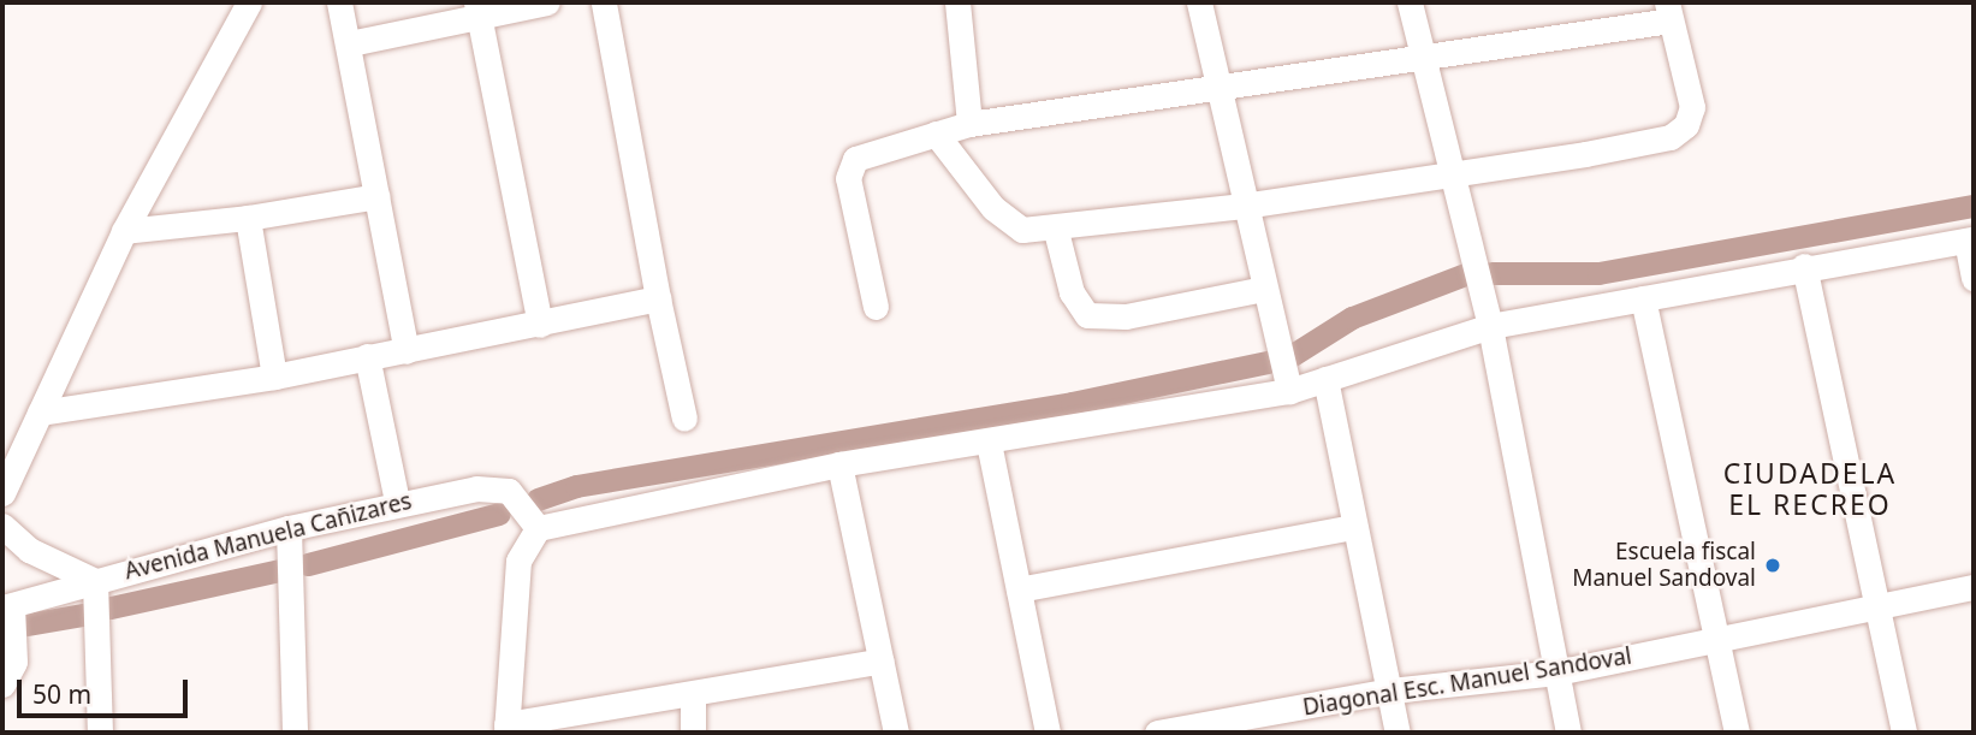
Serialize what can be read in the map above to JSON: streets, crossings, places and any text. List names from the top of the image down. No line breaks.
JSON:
{"streets":{"street":["Avenida Manuela Cañizares","Diagonal Esc. Manuel Sandoval"]},"districts":["CIUDADELA EL RECREO"],"places":["Escuela fiscal Manuel Sandoval"],"scale_bar":"50 m"}
